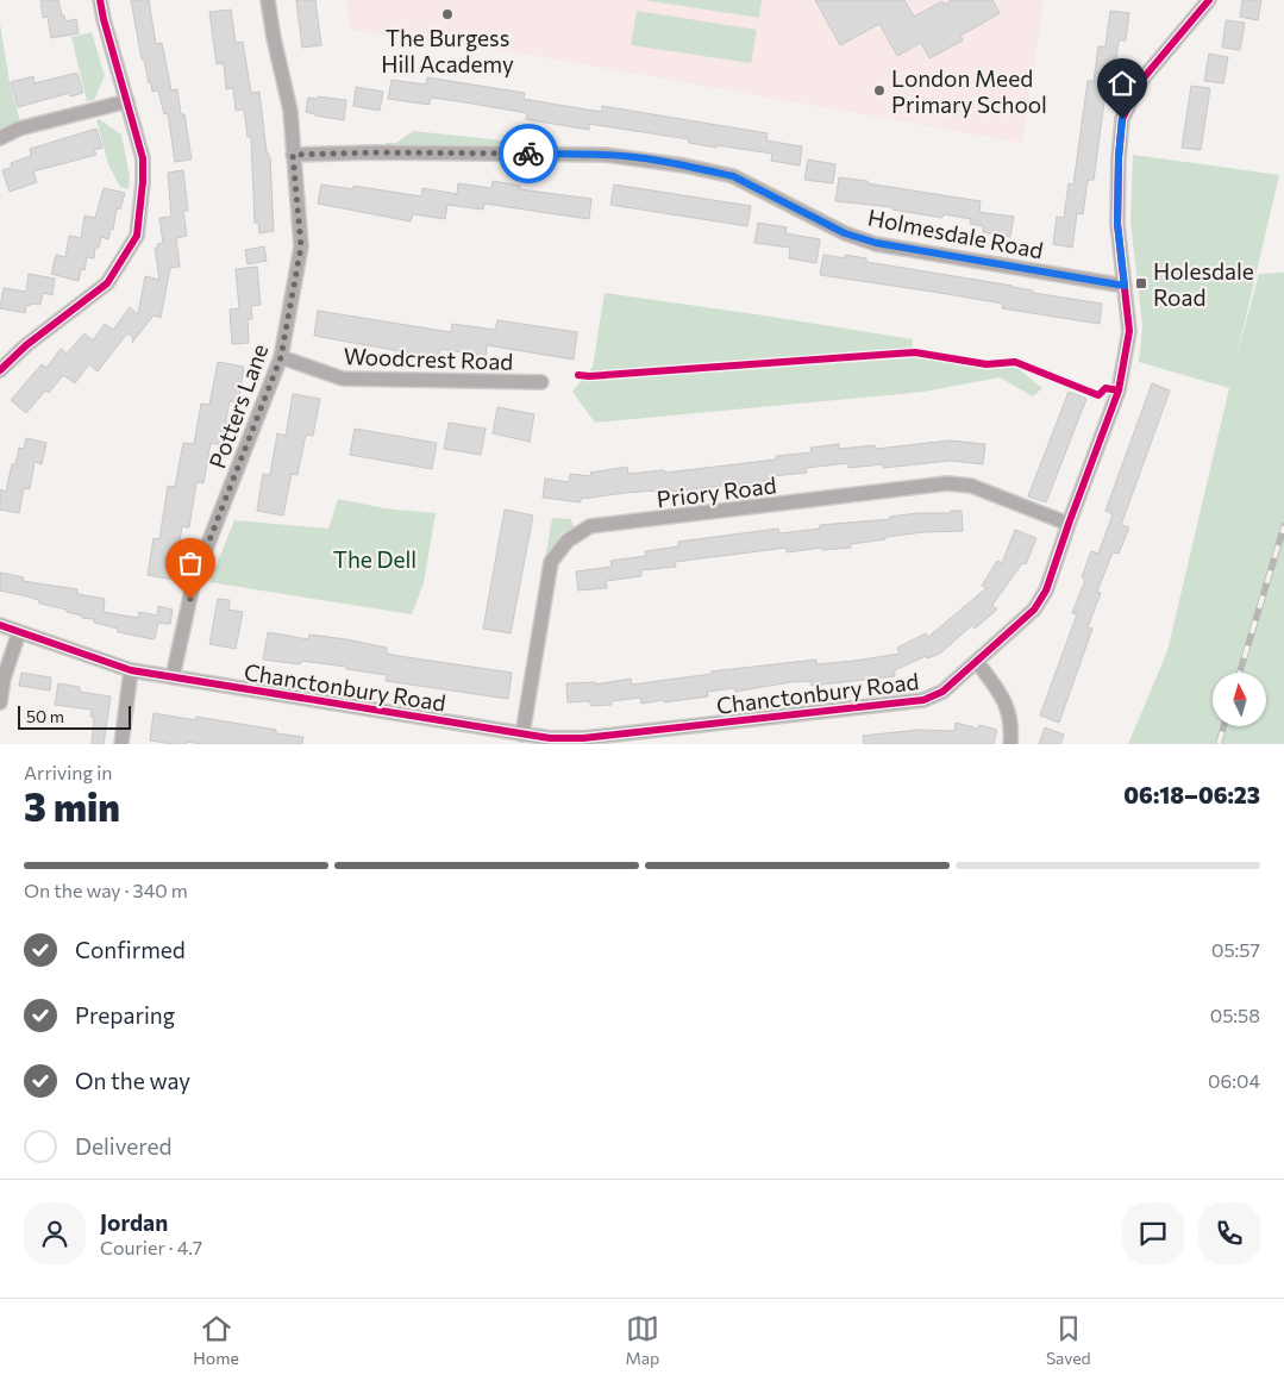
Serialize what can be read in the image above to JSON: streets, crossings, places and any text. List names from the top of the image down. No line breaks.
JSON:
{"streets":{"street":["Holmesdale Road","Woodcrest Road","Potters Lane","Priory Road","Chanctonbury Road"]},"crossings":[["Holmesdale Road","Potters Lane"],["Holmesdale Road","Chanctonbury Road"],["Woodcrest Road","Potters Lane"],["Potters Lane","Chanctonbury Road"],["Priory Road","Chanctonbury Road"]],"parks":["The Dell"],"places":{"other":["The Burgess Hill Academy","London Meed Primary School"],"transit":["Holesdale Road"]},"scale_bar":"50 m","north":"top","page":{"scale":"50 m","heading":["3 min","Arriving in","06:18–06:23"],"panel":["Jordan","Courier · 4.7"],"bar":"On the way · 340 m","list":[["Confirmed","05:57"],["Preparing","05:58"],["On the way","06:04"],"Delivered"],"tabs":["Home","Map","Saved"]}}
